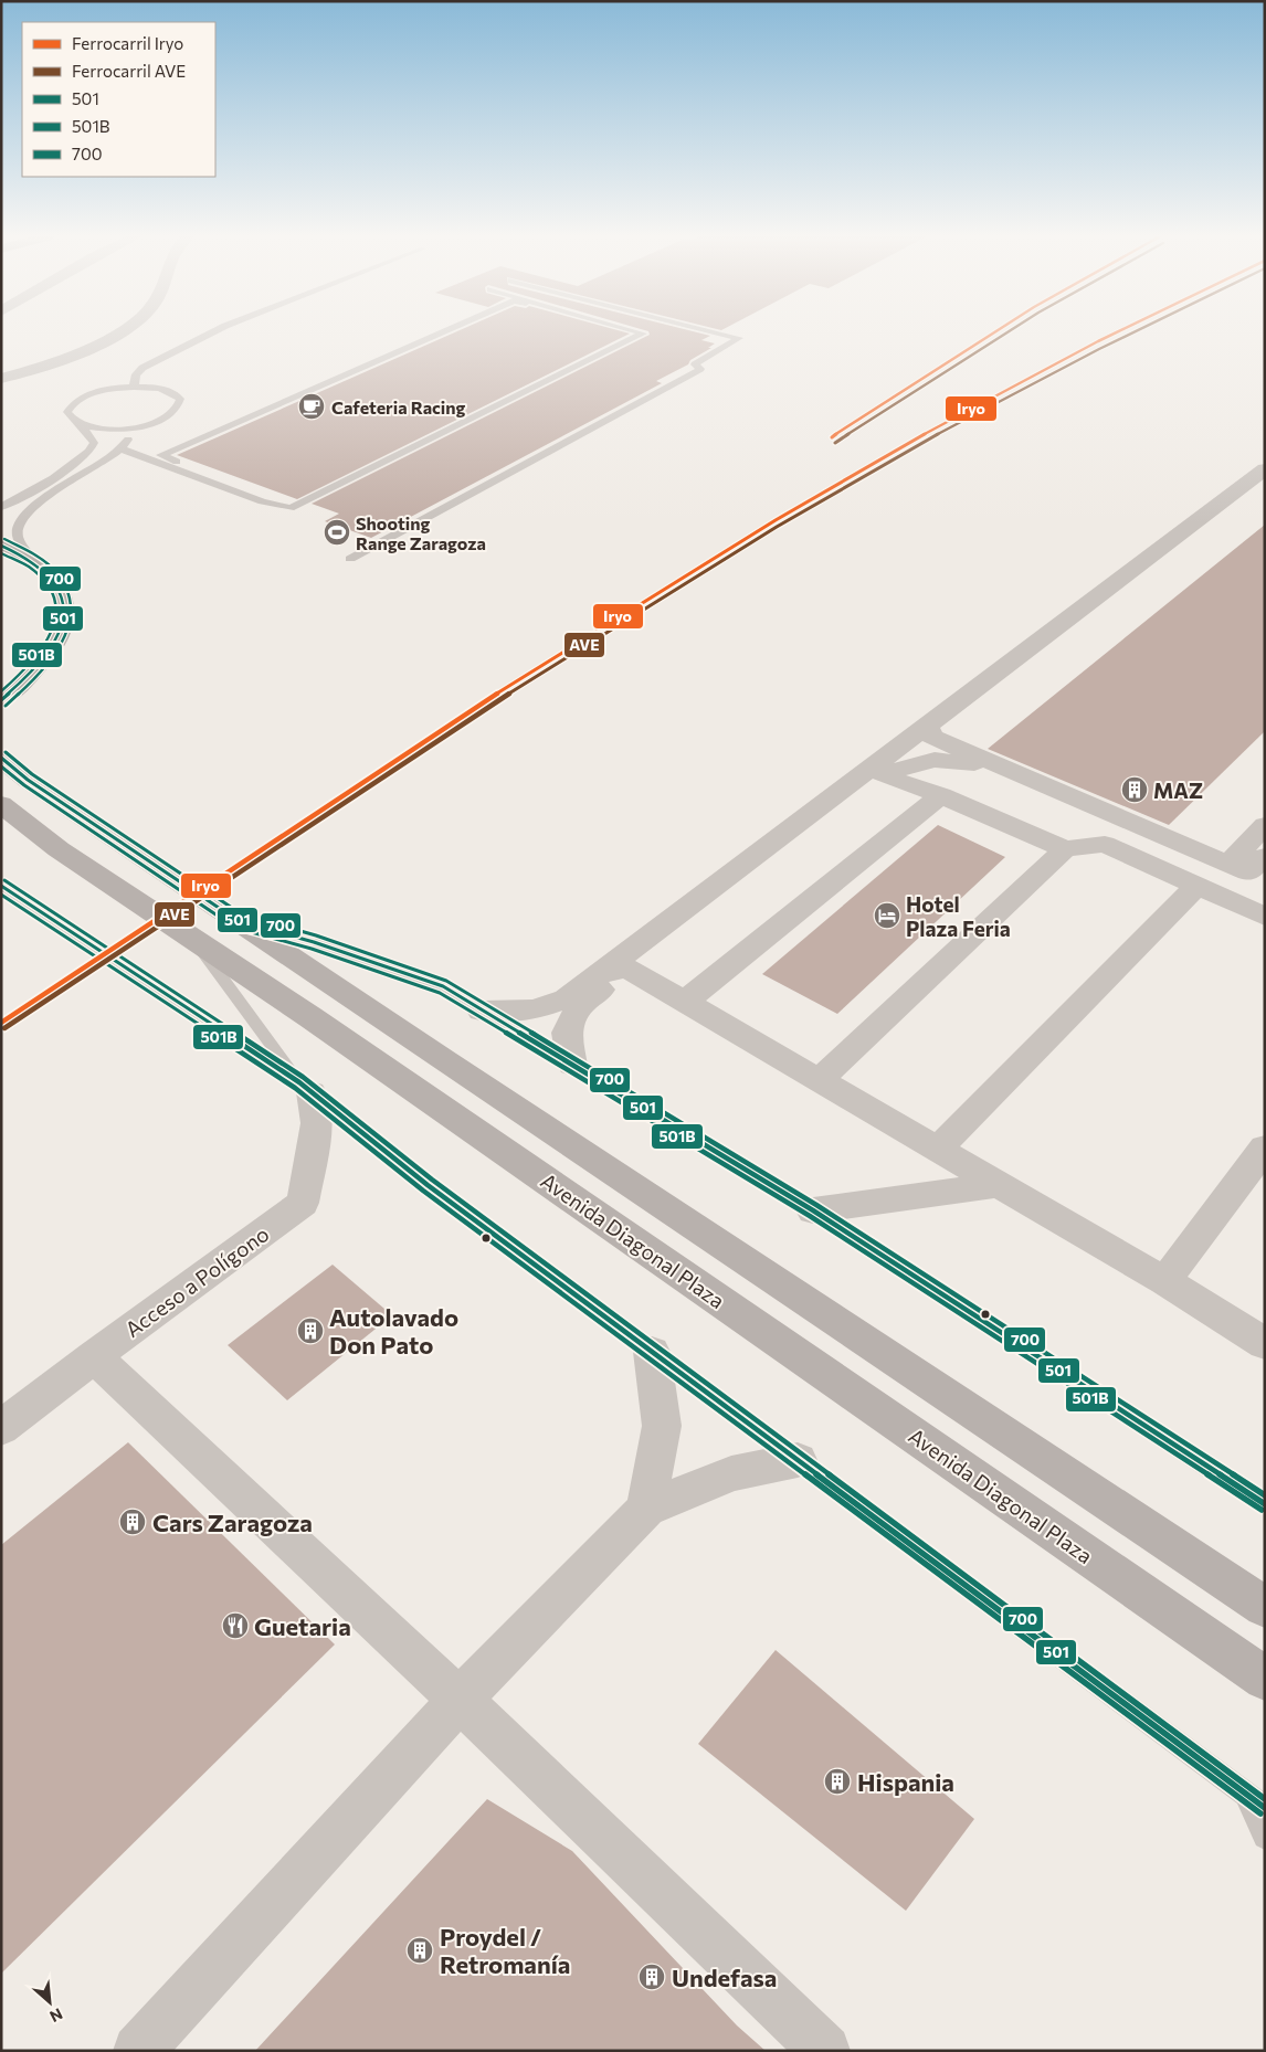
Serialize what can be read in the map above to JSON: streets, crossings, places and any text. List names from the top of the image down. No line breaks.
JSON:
{"streets":{"main road":["Avenida Diagonal Plaza"],"street":["Acceso a Polígono"]},"places":{"cafe":["Cafeteria Racing"],"sports":["Shooting Range Zaragoza"],"building":["MAZ","Autolavado Don Pato","Cars Zaragoza","Hispania","Proydel / Retromanía","Undefasa"],"hotel":["Hotel Plaza Feria"],"restaurant":["Guetaria"]},"lines":["rail line Iryo","rail line AVE","transit line 700","transit line 501","transit line 501B"],"legend":["Ferrocarril Iryo","Ferrocarril AVE","501","501B","700"],"north":"bottom right"}
